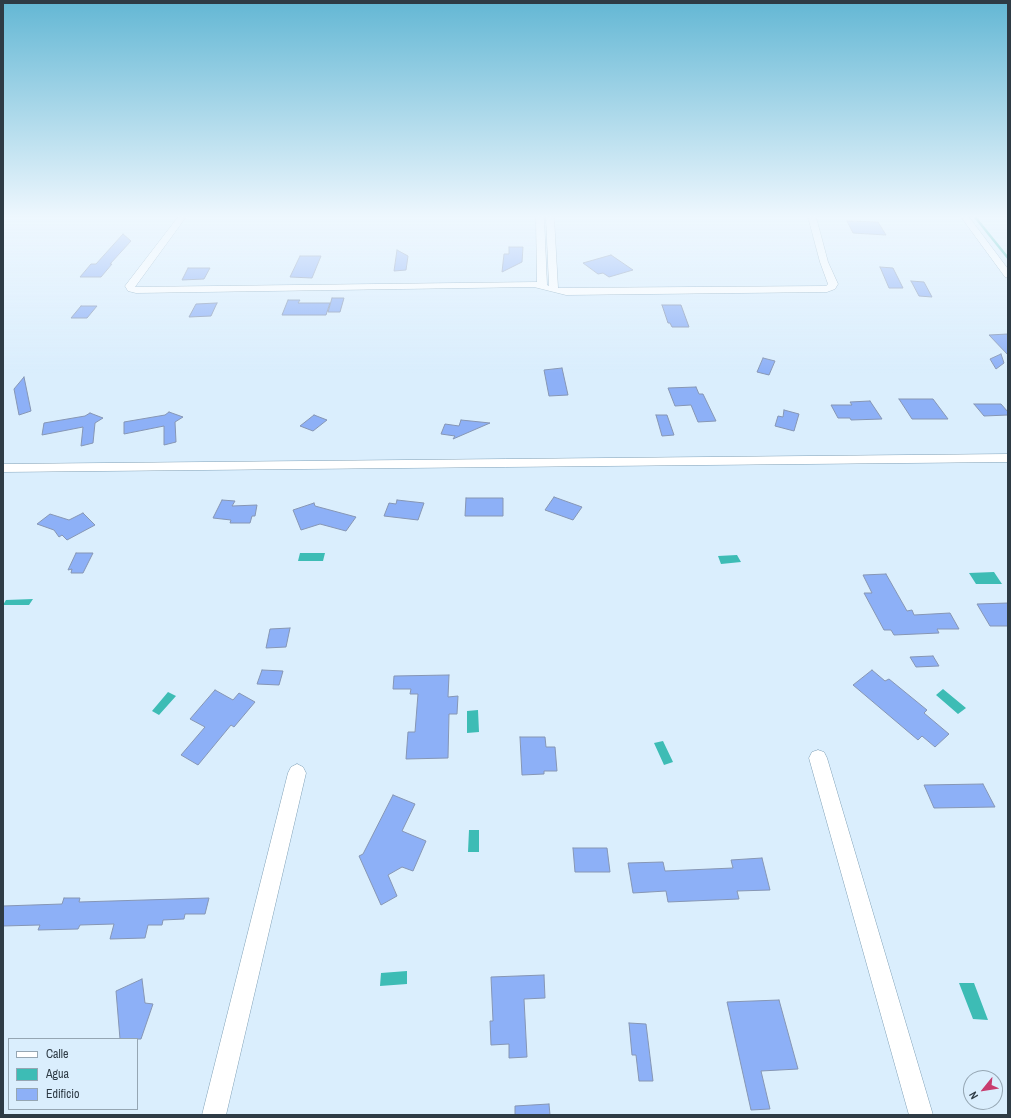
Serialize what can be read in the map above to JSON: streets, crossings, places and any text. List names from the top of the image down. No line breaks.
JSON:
{"legend":["Calle","Agua","Edificio"],"north":"bottom left"}
